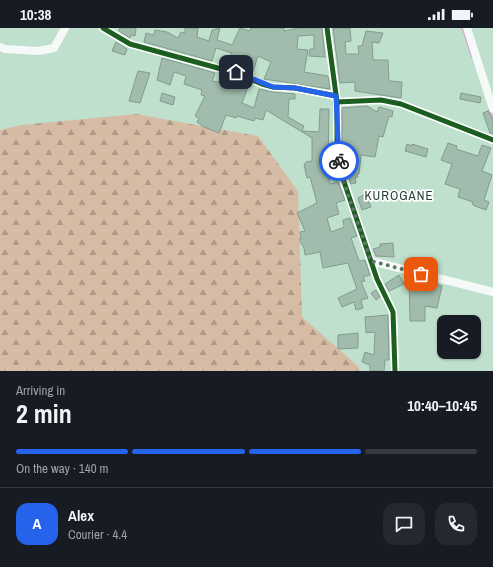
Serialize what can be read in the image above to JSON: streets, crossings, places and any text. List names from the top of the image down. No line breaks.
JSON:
{"districts":["KUROGANE"],"page":{"status":"10:38","heading":["2 min","Arriving in","10:40–10:45"],"panel":["Alex","Courier · 4.4"],"bar":"On the way · 140 m","round":"A"}}
